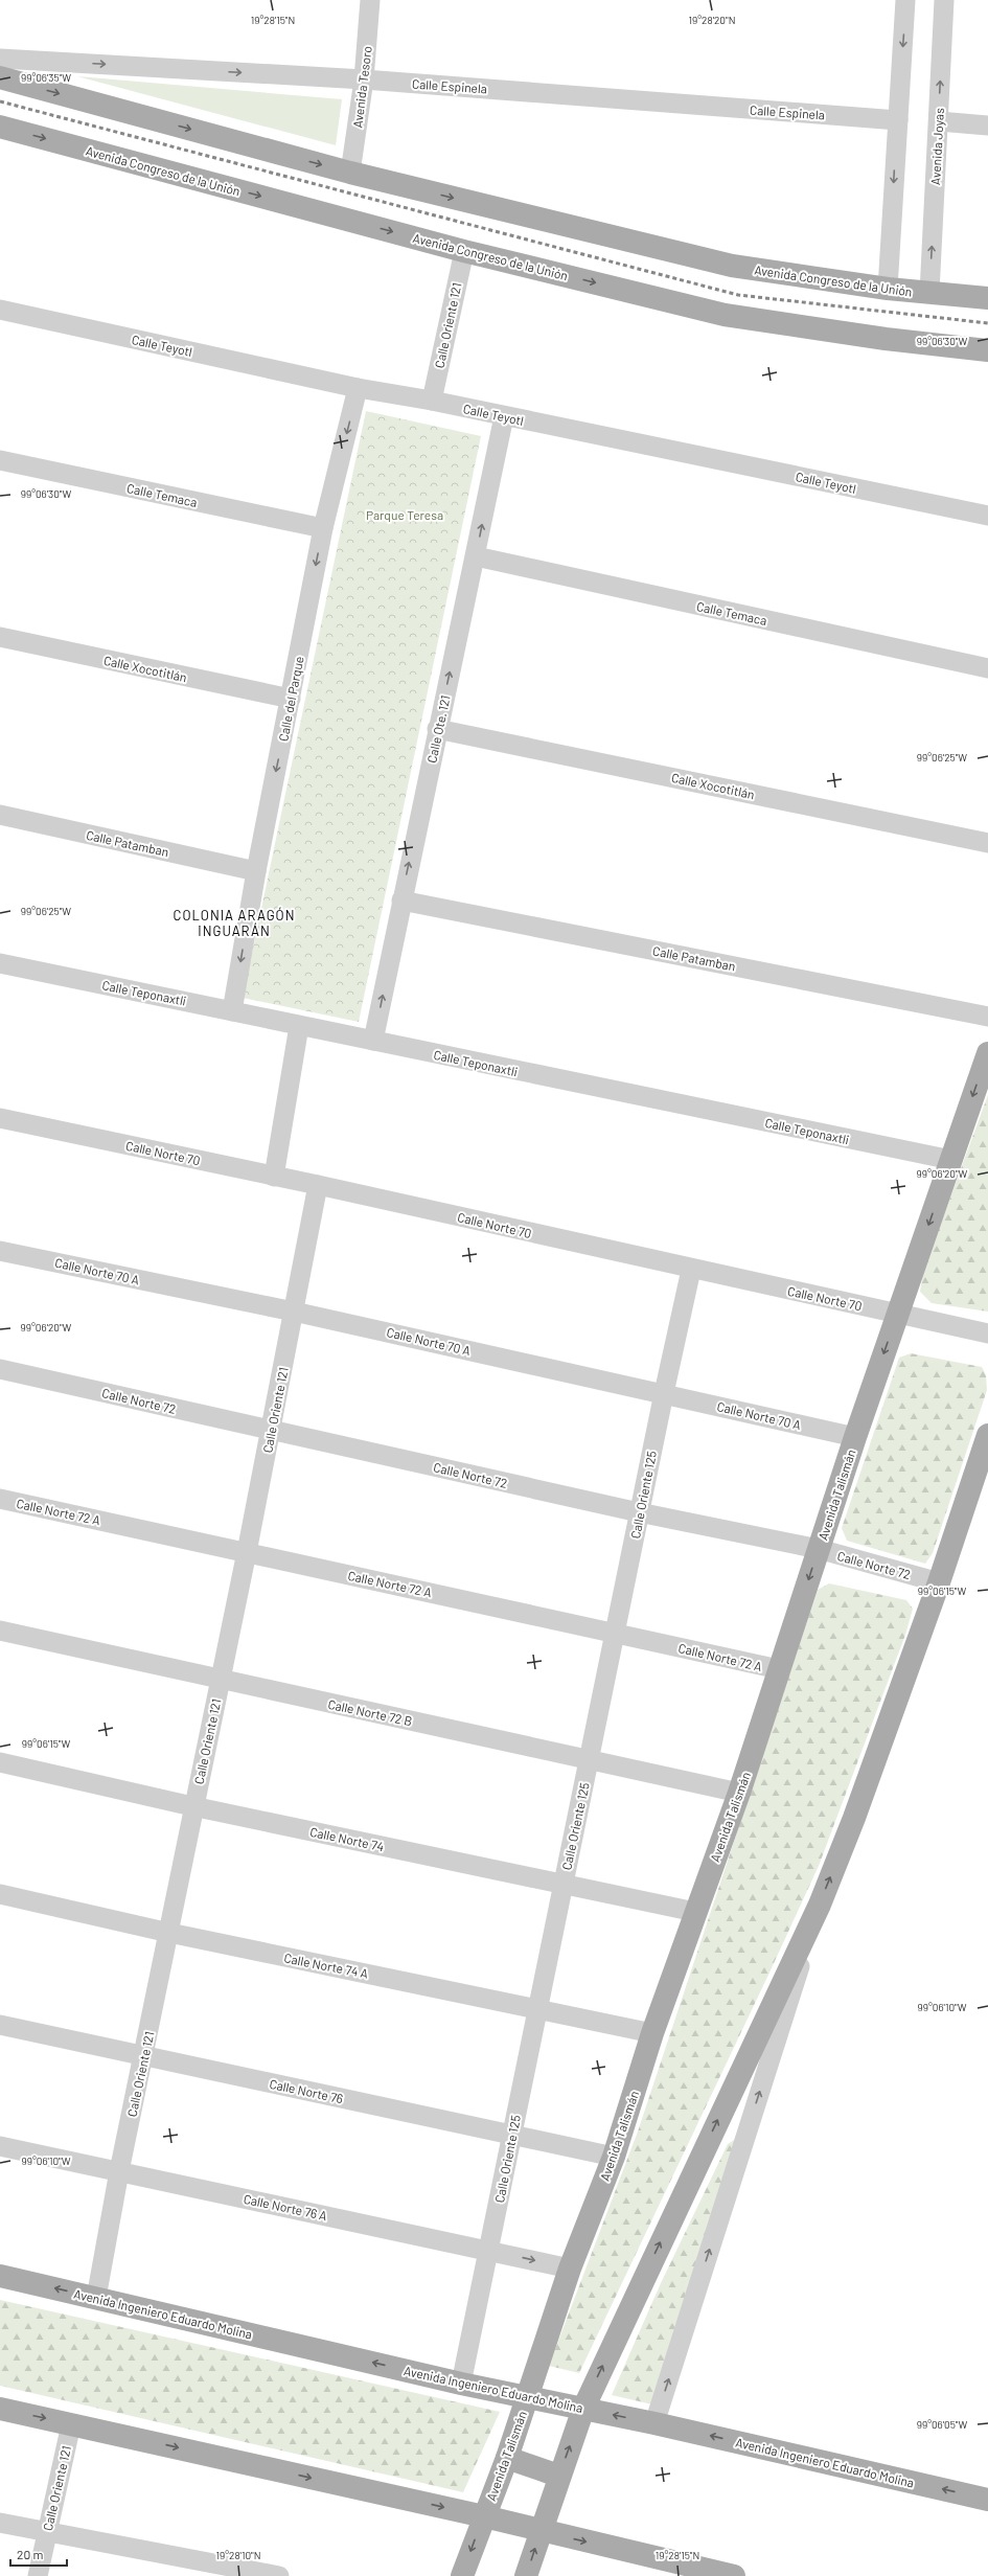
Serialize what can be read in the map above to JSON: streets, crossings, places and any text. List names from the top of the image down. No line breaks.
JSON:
{"streets":{"main road":["Avenida Congreso de la Unión","Avenida Talismán","Avenida Ingeniero Eduardo Molina"],"street":["Calle Espinela","Avenida Tesoro","Avenida Joyas","Calle Oriente 121","Calle Teyotl","Calle Temaca","Calle Xocotitlán","Calle del Parque","Calle Ote. 121","Calle Patamban","Calle Teponaxtli","Calle Norte 70","Calle Norte 70 A","Calle Norte 72","Calle Oriente 125","Calle Norte 72 A","Calle Norte 72 B","Calle Norte 74","Calle Norte 74 A","Calle Norte 76","Calle Norte 76 A"]},"crossings":[["Calle Espinela","Avenida Tesoro"],["Avenida Tesoro","Avenida Congreso de la Unión"],["Avenida Joyas","Avenida Congreso de la Unión"],["Avenida Congreso de la Unión","Calle Oriente 121"],["Calle Oriente 121","Calle Teyotl"],["Calle Oriente 121","Calle Norte 70"],["Calle Oriente 121","Calle Norte 70 A"],["Calle Oriente 121","Calle Norte 72"],["Calle Oriente 121","Calle Norte 72 A"],["Calle Oriente 121","Calle Norte 72 B"],["Calle Oriente 121","Calle Norte 74"],["Calle Oriente 121","Calle Norte 74 A"],["Calle Oriente 121","Calle Norte 76"],["Calle Oriente 121","Calle Norte 76 A"],["Calle Oriente 121","Avenida Ingeniero Eduardo Molina"],["Calle Teyotl","Calle del Parque"],["Calle Teyotl","Calle Ote. 121"],["Calle Temaca","Calle del Parque"],["Calle Temaca","Calle Ote. 121"],["Calle Xocotitlán","Calle del Parque"],["Calle Xocotitlán","Calle Ote. 121"],["Calle del Parque","Calle Patamban"],["Calle del Parque","Calle Teponaxtli"],["Calle Ote. 121","Calle Patamban"],["Calle Ote. 121","Calle Teponaxtli"],["Calle Teponaxtli","Avenida Talismán"],["Calle Norte 70","Calle Oriente 125"],["Calle Norte 70","Avenida Talismán"],["Calle Norte 70 A","Calle Oriente 125"],["Calle Norte 70 A","Avenida Talismán"],["Calle Norte 72","Calle Oriente 125"],["Calle Norte 72","Avenida Talismán"],["Calle Oriente 125","Calle Norte 72 A"],["Calle Oriente 125","Calle Norte 72 B"],["Calle Oriente 125","Calle Norte 74"],["Calle Oriente 125","Calle Norte 74 A"],["Calle Oriente 125","Calle Norte 76"],["Calle Oriente 125","Calle Norte 76 A"],["Calle Oriente 125","Avenida Ingeniero Eduardo Molina"],["Avenida Talismán","Calle Norte 72 A"],["Avenida Talismán","Calle Norte 72 B"],["Avenida Talismán","Calle Norte 74"],["Avenida Talismán","Calle Norte 74 A"],["Avenida Talismán","Calle Norte 76"],["Avenida Talismán","Calle Norte 76 A"],["Avenida Talismán","Avenida Ingeniero Eduardo Molina"]],"one_way":["Calle Espinela","Avenida Congreso de la Unión","Calle del Parque","Calle Ote. 121"],"districts":["COLONIA ARAGÓN INGUARÁN"],"parks":["Parque Teresa"],"scale_bar":"20 m","coordinates":["19°28'15\"N","19°28'20\"N","99°06'35\"W","99°06'30\"W","99°06'25\"W","99°06'20\"W","99°06'15\"W","99°06'10\"W","99°06'05\"W","19°28'10\"N"]}
